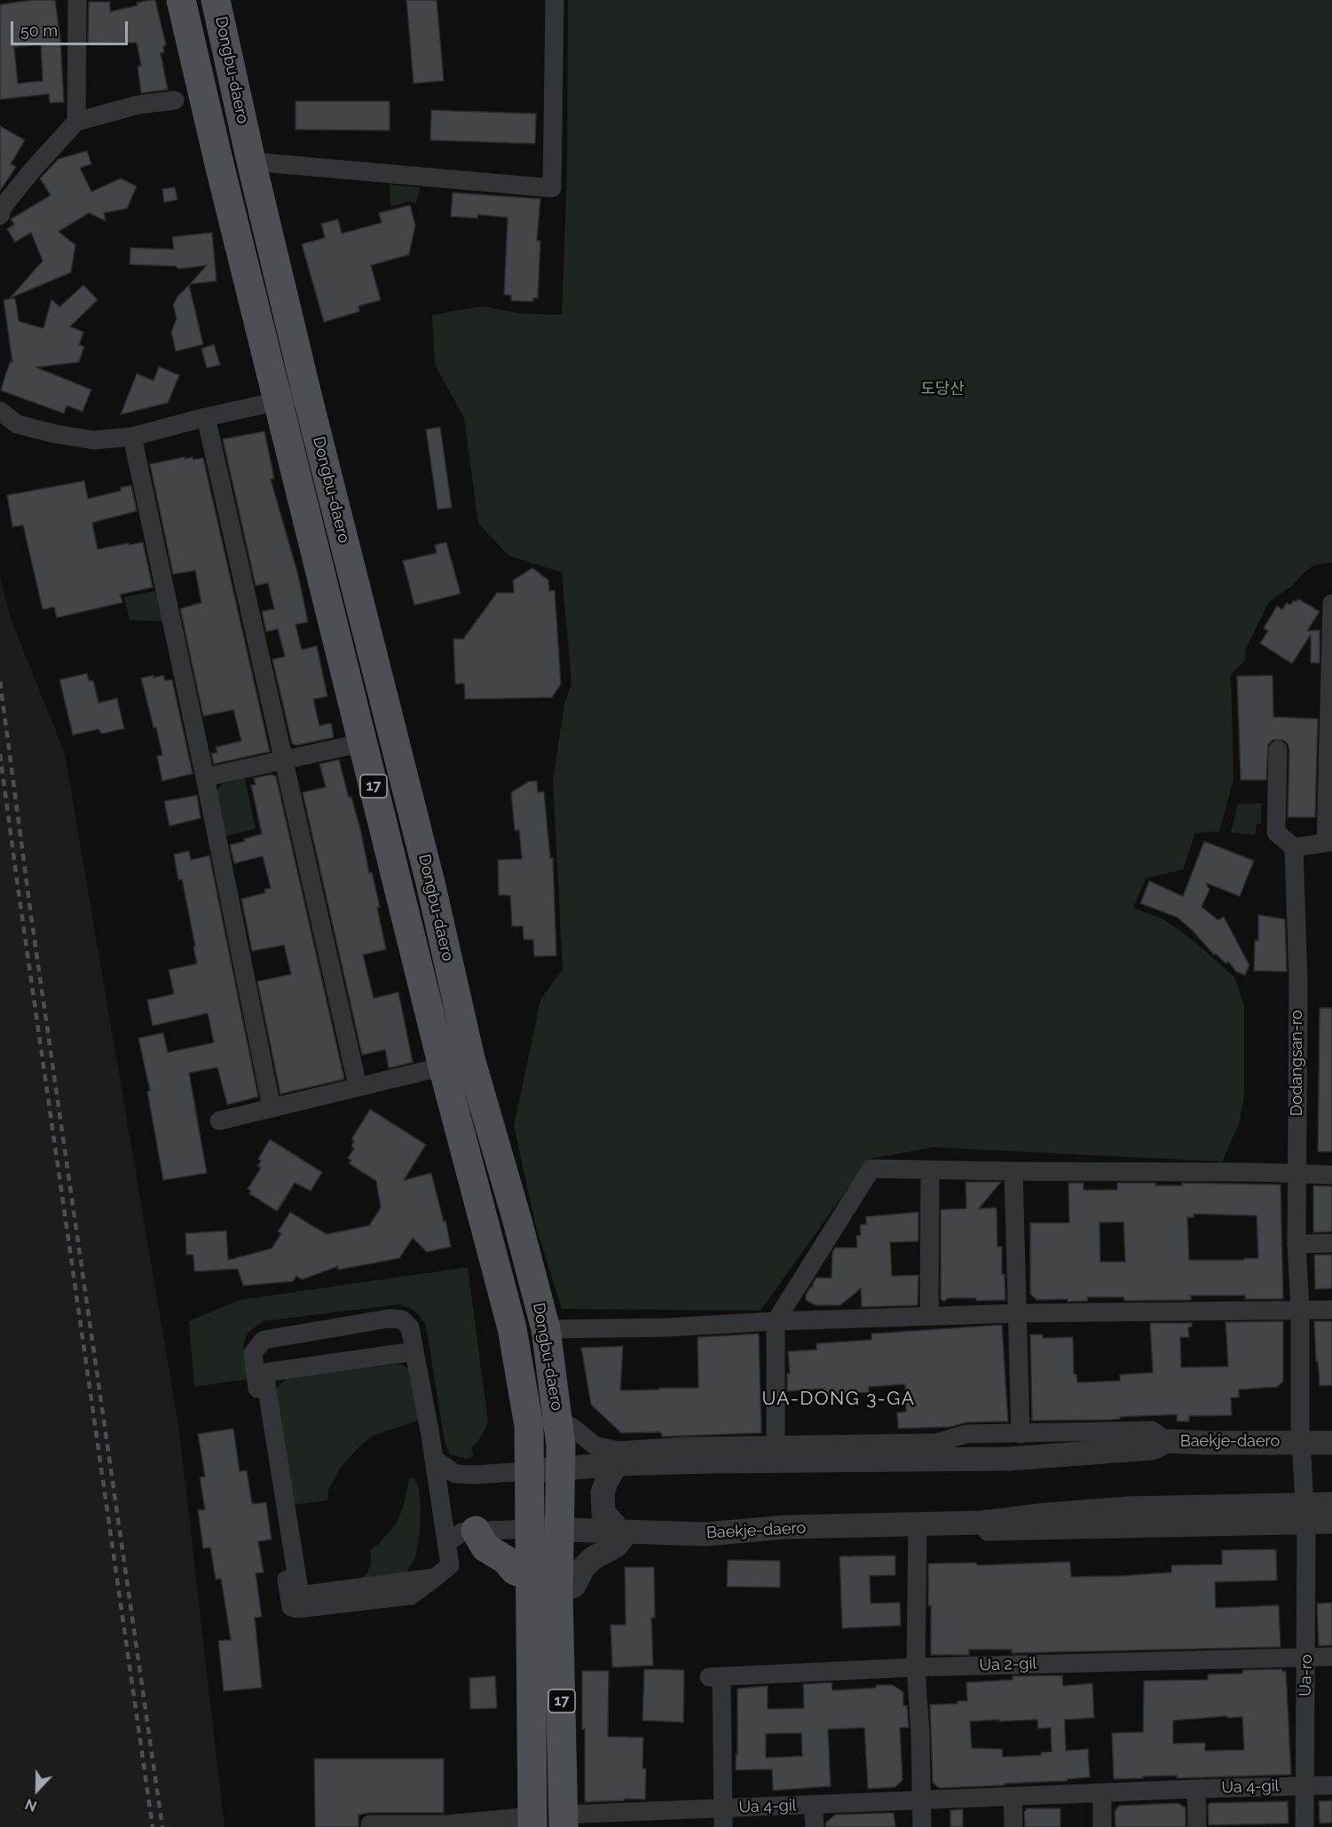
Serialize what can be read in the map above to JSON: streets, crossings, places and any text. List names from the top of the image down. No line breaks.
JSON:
{"streets":{"main road":["Dongbu-daero","17"],"street":["Dodangsan-ro","Baekje-daero","Ua 2-gil","Ua-ro","Ua 4-gil"]},"crossings":[["Dongbu-daero","Baekje-daero"],["Dongbu-daero","Ua 4-gil"],["Dodangsan-ro","Baekje-daero"],["Dodangsan-ro","Ua-ro"],["Baekje-daero","Ua-ro"],["Ua 2-gil","Ua-ro"],["Ua 2-gil","Ua 4-gil"],["Ua-ro","Ua 4-gil"]],"districts":["UA-DONG 3-GA"],"parks":["도당산"],"scale_bar":"50 m","north":"bottom"}
